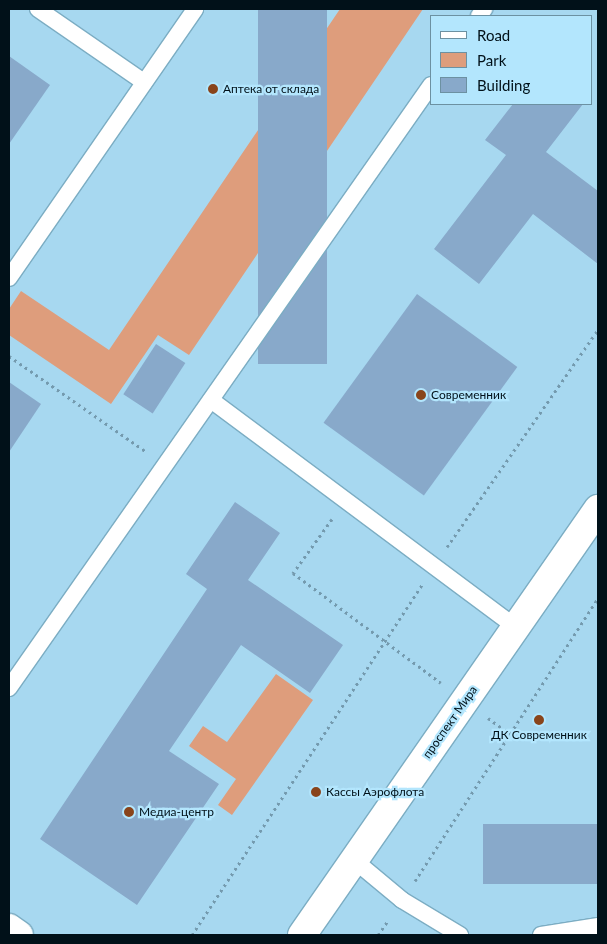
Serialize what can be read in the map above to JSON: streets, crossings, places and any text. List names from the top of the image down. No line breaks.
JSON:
{"streets":{"main road":["проспект Мира"]},"places":["Аптека от склада","Современник","ДК Современник","Кассы Аэрофлота","Медиа-центр"],"legend":["Road","Park","Building"]}
